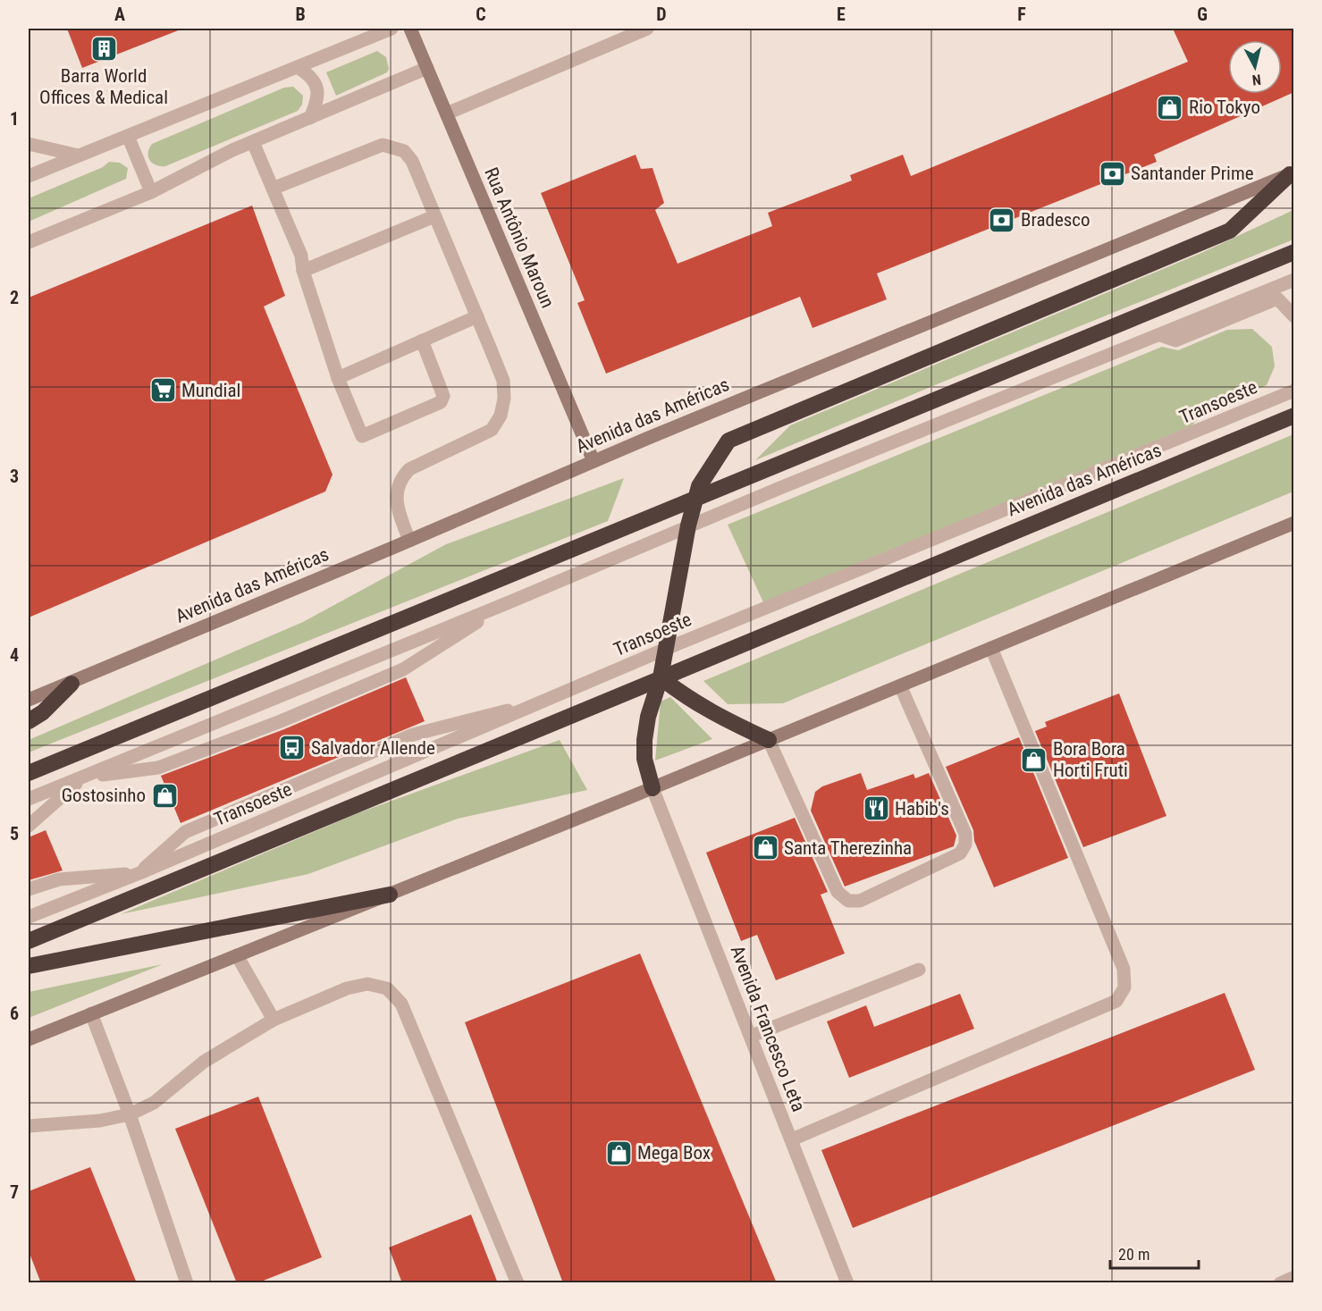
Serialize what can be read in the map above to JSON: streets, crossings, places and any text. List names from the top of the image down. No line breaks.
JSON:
{"streets":{"highway":["Avenida das Américas"],"main road":["Rua Antônio Maroun"],"street":["Transoeste","Avenida Francesco Leta"]},"crossings":[["Rua Antônio Maroun","Avenida das Américas"]],"places":{"building":["Barra World Offices & Medical"],"shop":["Rio Tokyo","Bora Bora Horti Fruti","Gostosinho","Santa Therezinha","Mega Box"],"bank":["Santander Prime","Bradesco"],"supermarket":["Mundial"],"bus stop":["Salvador Allende"],"restaurant":["Habib's"]},"scale_bar":"20 m","north":"bottom","grid":{"columns":["A","B","C","D","E","F","G"],"rows":["1","2","3","4","5","6","7"]}}
